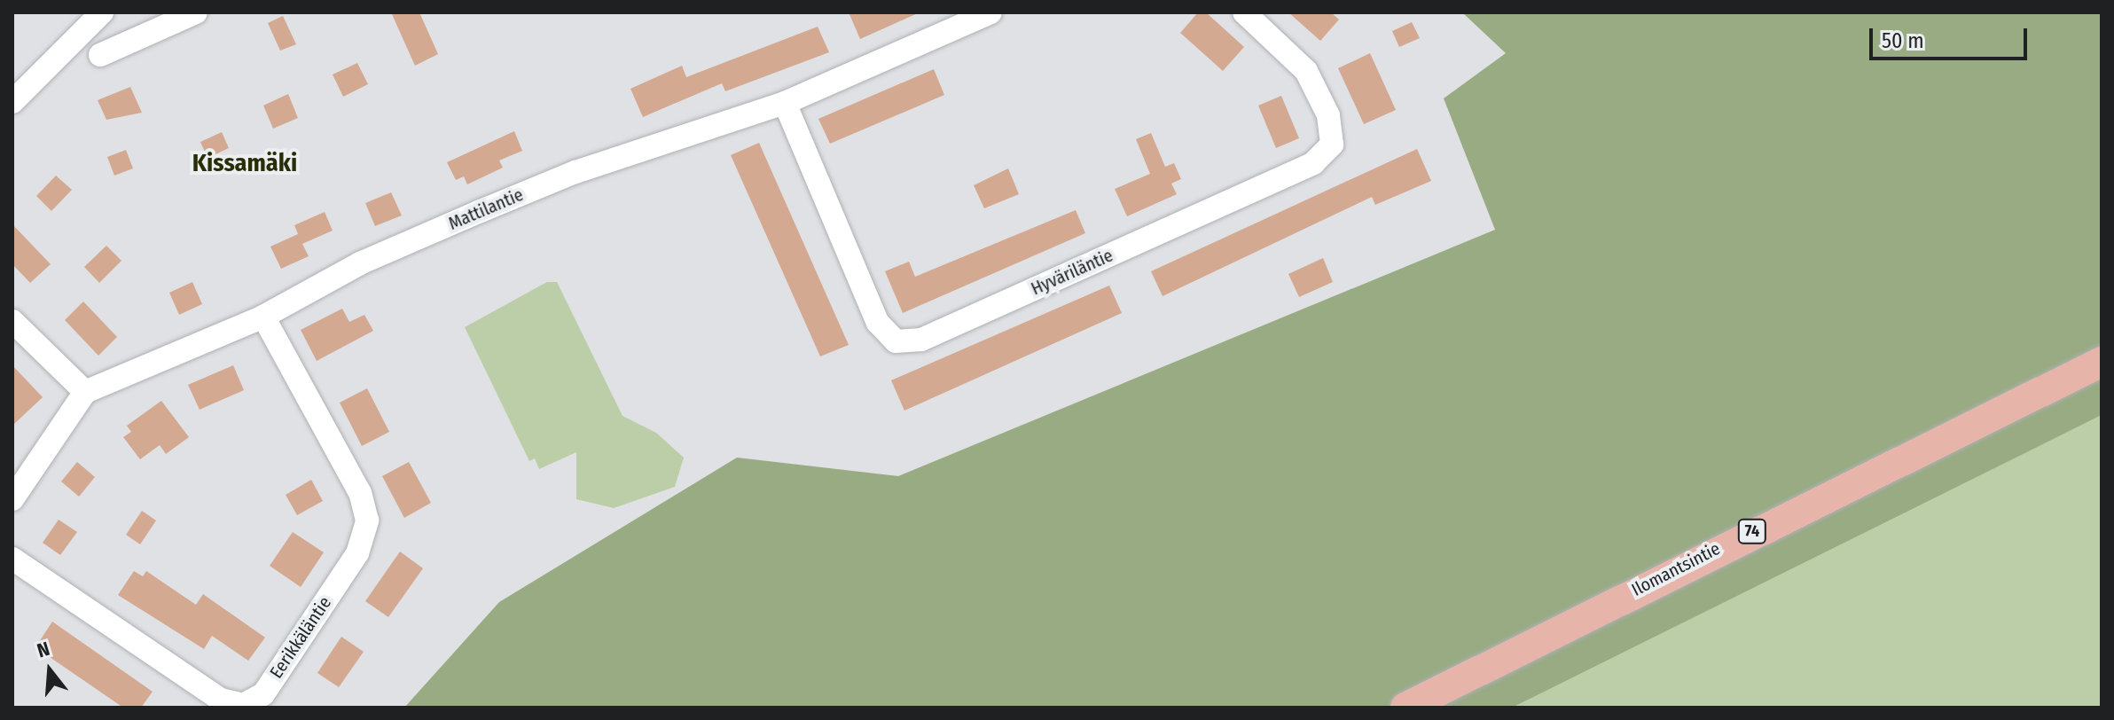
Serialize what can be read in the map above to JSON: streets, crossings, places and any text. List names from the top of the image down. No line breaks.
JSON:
{"streets":{"main road":["74","Ilomantsintie"],"street":["Mattilantie","Hyväriläntie","Eerikkäläntie"]},"crossings":[["Mattilantie","Hyväriläntie"],["Mattilantie","Eerikkäläntie"]],"districts":["Kissamäki"],"scale_bar":"50 m","north":"top"}
